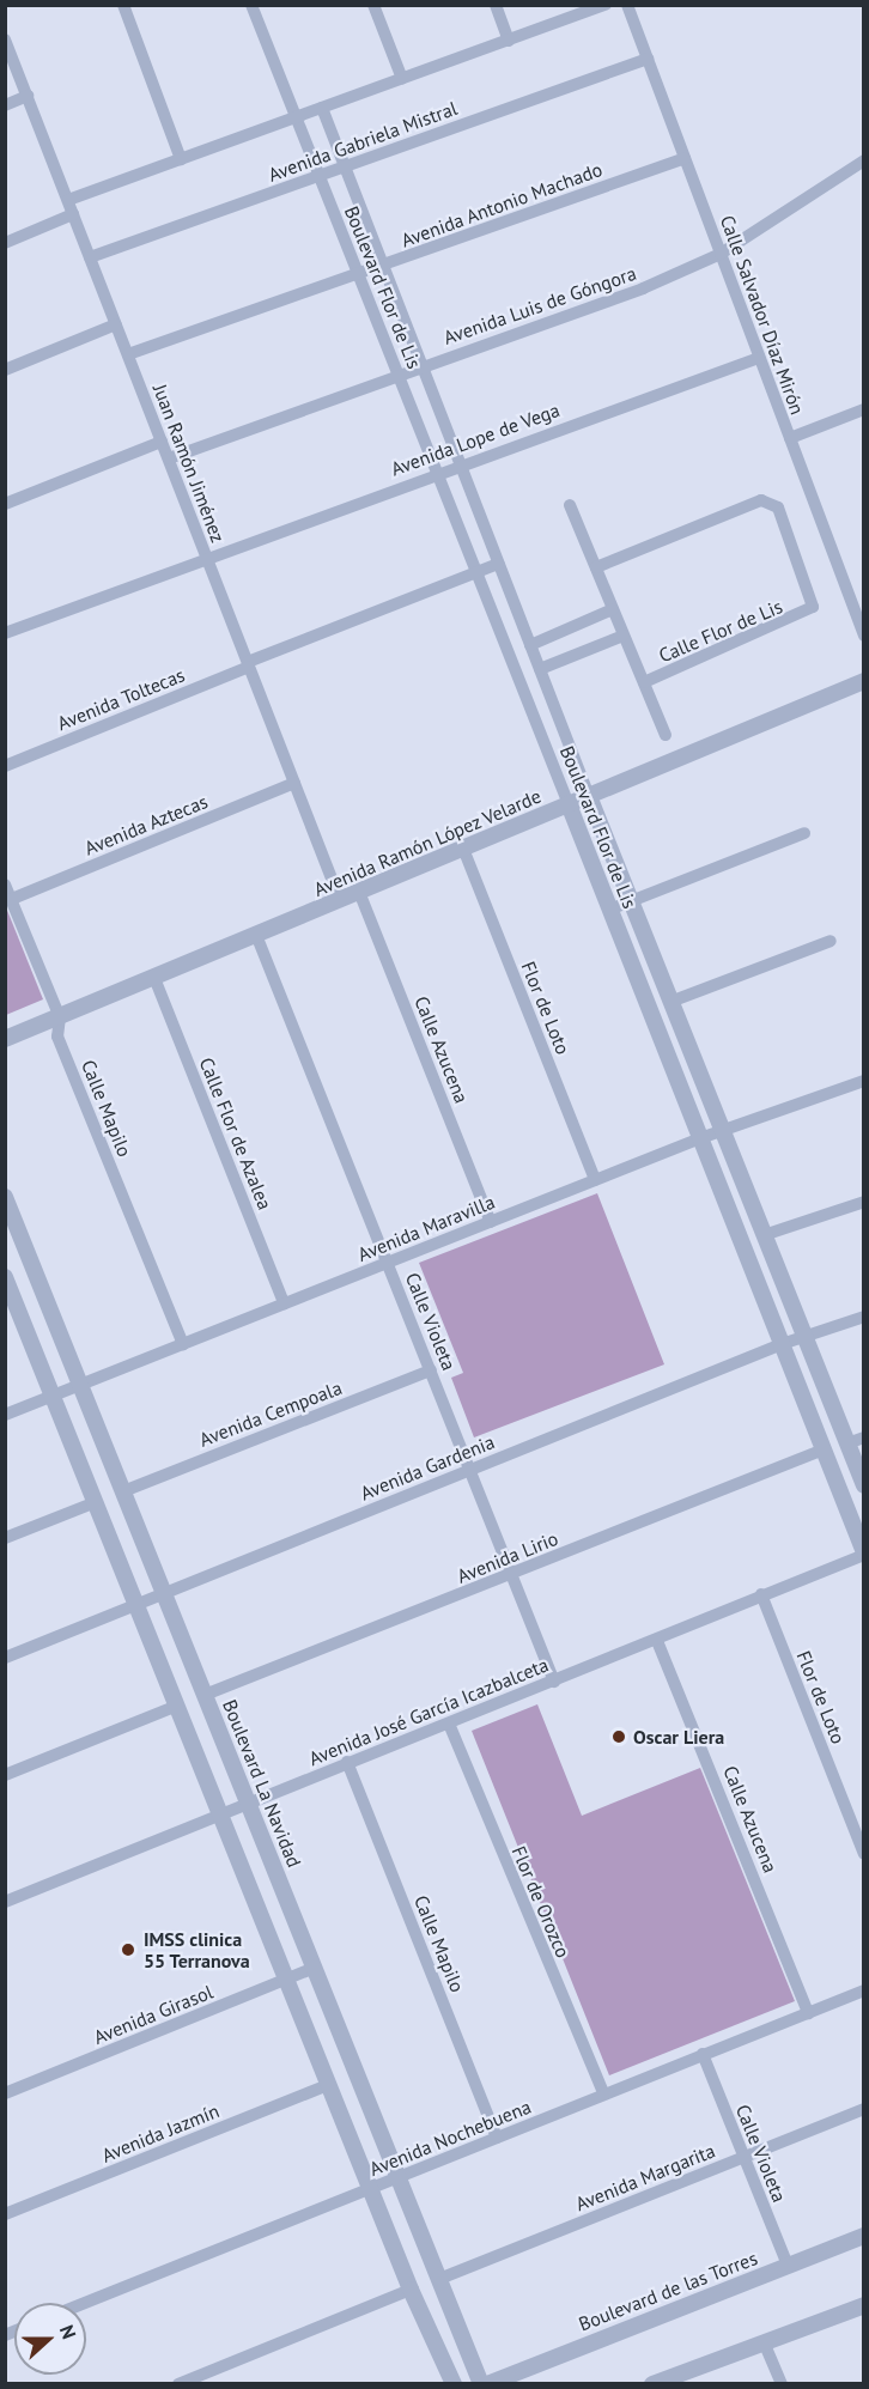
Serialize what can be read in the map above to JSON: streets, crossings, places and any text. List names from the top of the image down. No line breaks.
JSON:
{"streets":{"street":["Avenida Gabriela Mistral","Avenida Antonio Machado","Boulevard Flor de Lis","Avenida Luis de Góngora","Calle Salvador Díaz Mirón","Avenida Lope de Vega","Juan Ramón Jiménez","Calle Flor de Lis","Avenida Toltecas","Avenida Aztecas","Avenida Ramón López Velarde","Flor de Loto","Calle Azucena","Calle Mapilo","Calle Flor de Azalea","Avenida Maravilla","Calle Violeta","Avenida Cempoala","Avenida Gardenia","Avenida Lirio","Avenida José García Icazbalceta","Boulevard La Navidad","Flor de Orozco","Avenida Girasol","Avenida Jazmín","Avenida Nochebuena","Avenida Margarita","Boulevard de las Torres"]},"crossings":[["Avenida Gabriela Mistral","Boulevard Flor de Lis"],["Avenida Gabriela Mistral","Calle Salvador Díaz Mirón"],["Avenida Gabriela Mistral","Juan Ramón Jiménez"],["Avenida Antonio Machado","Boulevard Flor de Lis"],["Avenida Antonio Machado","Calle Salvador Díaz Mirón"],["Avenida Antonio Machado","Juan Ramón Jiménez"],["Boulevard Flor de Lis","Avenida Luis de Góngora"],["Boulevard Flor de Lis","Avenida Lope de Vega"],["Boulevard Flor de Lis","Avenida Toltecas"],["Boulevard Flor de Lis","Avenida Ramón López Velarde"],["Boulevard Flor de Lis","Avenida Maravilla"],["Boulevard Flor de Lis","Avenida Gardenia"],["Boulevard Flor de Lis","Avenida Lirio"],["Boulevard Flor de Lis","Avenida José García Icazbalceta"],["Avenida Luis de Góngora","Calle Salvador Díaz Mirón"],["Avenida Luis de Góngora","Juan Ramón Jiménez"],["Calle Salvador Díaz Mirón","Avenida Lope de Vega"],["Avenida Lope de Vega","Juan Ramón Jiménez"],["Juan Ramón Jiménez","Avenida Toltecas"],["Juan Ramón Jiménez","Avenida Aztecas"],["Juan Ramón Jiménez","Avenida Ramón López Velarde"],["Avenida Aztecas","Calle Mapilo"],["Avenida Ramón López Velarde","Flor de Loto"],["Avenida Ramón López Velarde","Calle Azucena"],["Avenida Ramón López Velarde","Calle Mapilo"],["Avenida Ramón López Velarde","Calle Flor de Azalea"],["Avenida Ramón López Velarde","Calle Violeta"],["Flor de Loto","Avenida Maravilla"],["Flor de Loto","Avenida José García Icazbalceta"],["Calle Azucena","Avenida Maravilla"],["Calle Azucena","Avenida José García Icazbalceta"],["Calle Azucena","Avenida Nochebuena"],["Calle Mapilo","Avenida Maravilla"],["Calle Mapilo","Avenida José García Icazbalceta"],["Calle Mapilo","Avenida Nochebuena"],["Calle Flor de Azalea","Avenida Maravilla"],["Avenida Maravilla","Calle Violeta"],["Avenida Maravilla","Boulevard La Navidad"],["Calle Violeta","Avenida Cempoala"],["Calle Violeta","Avenida Gardenia"],["Calle Violeta","Avenida Lirio"],["Calle Violeta","Avenida José García Icazbalceta"],["Calle Violeta","Avenida Nochebuena"],["Calle Violeta","Avenida Margarita"],["Calle Violeta","Boulevard de las Torres"],["Avenida Cempoala","Boulevard La Navidad"],["Avenida Gardenia","Boulevard La Navidad"],["Avenida Lirio","Boulevard La Navidad"],["Avenida José García Icazbalceta","Boulevard La Navidad"],["Avenida José García Icazbalceta","Flor de Orozco"],["Boulevard La Navidad","Avenida Girasol"],["Boulevard La Navidad","Avenida Nochebuena"],["Boulevard La Navidad","Avenida Margarita"],["Boulevard La Navidad","Boulevard de las Torres"],["Flor de Orozco","Avenida Nochebuena"]],"places":["Oscar Liera","IMSS clinica 55 Terranova"],"north":"right"}
